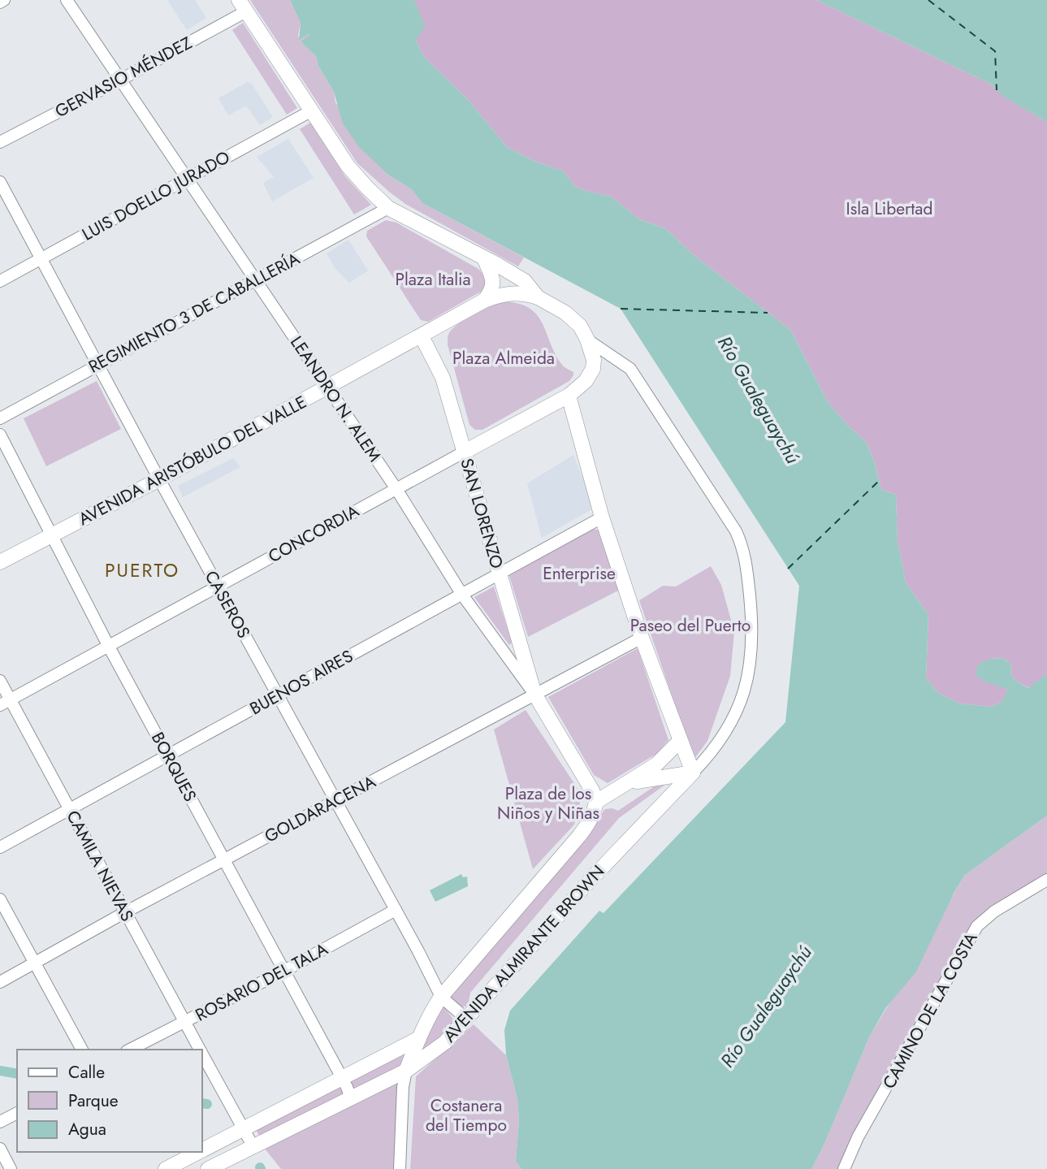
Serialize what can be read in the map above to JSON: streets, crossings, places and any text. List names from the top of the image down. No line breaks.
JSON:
{"streets":{"main road":["LEANDRO N. ALEM","AVENIDA ARISTÓBULO DEL VALLE","SAN LORENZO","CONCORDIA","AVENIDA ALMIRANTE BROWN"],"street":["GERVASIO MÉNDEZ","LUIS DOELLO JURADO","REGIMIENTO 3 DE CABALLERÍA","CASEROS","BUENOS AIRES","BORQUES","GOLDARACENA","CAMILA NIEVAS","ROSARIO DEL TALA","CAMINO DE LA COSTA"]},"crossings":[["GERVASIO MÉNDEZ","LEANDRO N. ALEM"],["LUIS DOELLO JURADO","LEANDRO N. ALEM"],["LUIS DOELLO JURADO","CASEROS"],["REGIMIENTO 3 DE CABALLERÍA","LEANDRO N. ALEM"],["REGIMIENTO 3 DE CABALLERÍA","CASEROS"],["LEANDRO N. ALEM","AVENIDA ARISTÓBULO DEL VALLE"],["LEANDRO N. ALEM","SAN LORENZO"],["LEANDRO N. ALEM","CONCORDIA"],["LEANDRO N. ALEM","BUENOS AIRES"],["LEANDRO N. ALEM","GOLDARACENA"],["LEANDRO N. ALEM","AVENIDA ALMIRANTE BROWN"],["AVENIDA ARISTÓBULO DEL VALLE","SAN LORENZO"],["AVENIDA ARISTÓBULO DEL VALLE","CASEROS"],["AVENIDA ARISTÓBULO DEL VALLE","BORQUES"],["SAN LORENZO","CONCORDIA"],["SAN LORENZO","BUENOS AIRES"],["SAN LORENZO","GOLDARACENA"],["CONCORDIA","CASEROS"],["CONCORDIA","BORQUES"],["CONCORDIA","CAMILA NIEVAS"],["CASEROS","BUENOS AIRES"],["CASEROS","GOLDARACENA"],["CASEROS","AVENIDA ALMIRANTE BROWN"],["CASEROS","ROSARIO DEL TALA"],["BUENOS AIRES","BORQUES"],["BUENOS AIRES","CAMILA NIEVAS"],["BORQUES","GOLDARACENA"],["BORQUES","ROSARIO DEL TALA"],["GOLDARACENA","CAMILA NIEVAS"],["CAMILA NIEVAS","ROSARIO DEL TALA"]],"districts":["PUERTO"],"water":["Río Gualeguaychú"],"parks":["Isla Libertad","Plaza Italia","Plaza Almeida","Enterprise","Paseo del Puerto","Plaza de los Niños y Niñas","Costanera del Tiempo"],"legend":["Calle","Parque","Agua"]}
